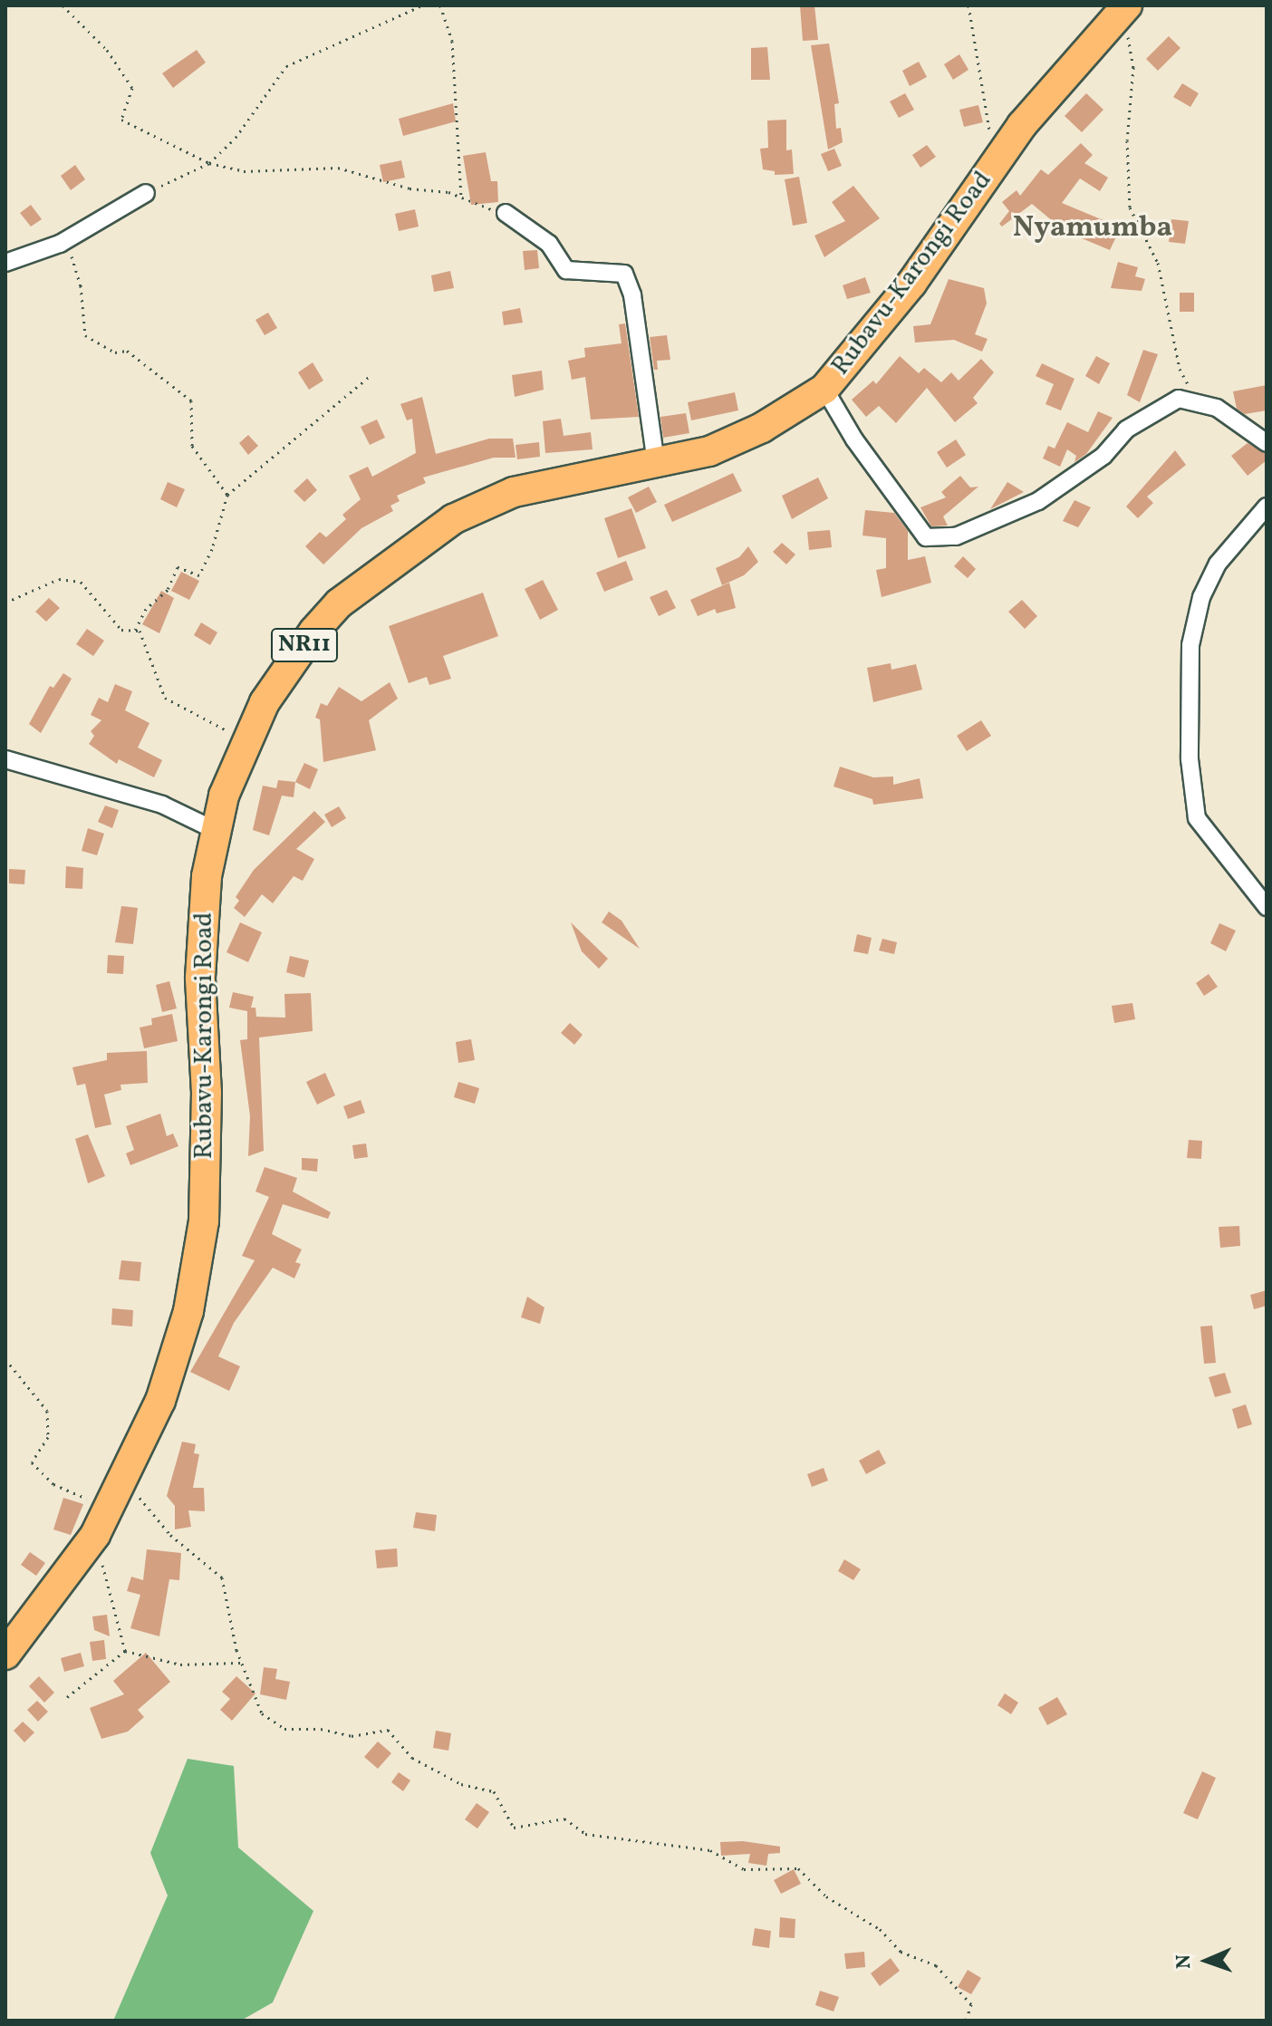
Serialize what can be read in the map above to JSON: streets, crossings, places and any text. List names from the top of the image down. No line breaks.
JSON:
{"streets":{"highway":["Rubavu-Karongi Road","NR11"]},"districts":["Nyamumba"],"north":"left"}
